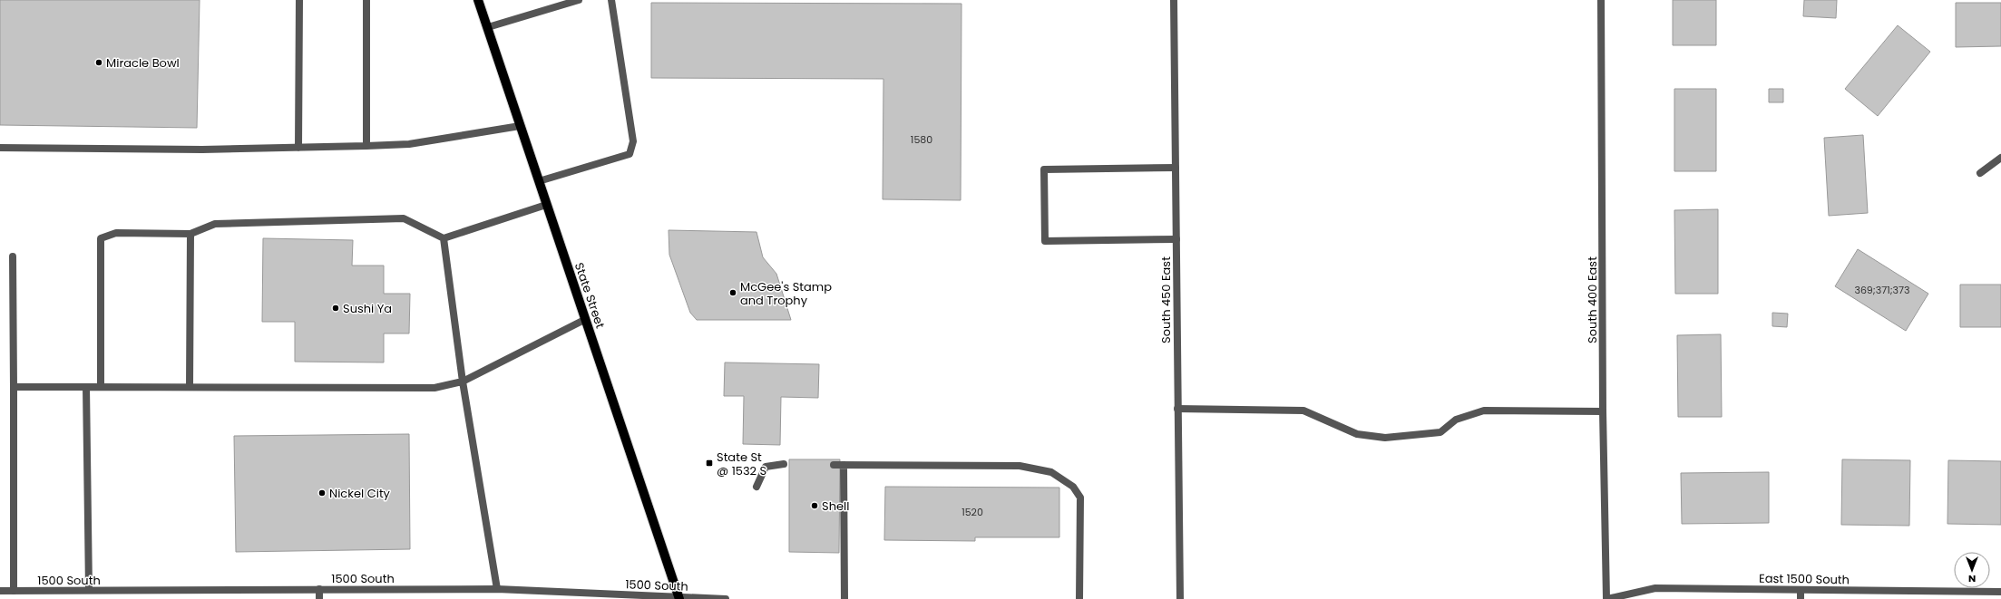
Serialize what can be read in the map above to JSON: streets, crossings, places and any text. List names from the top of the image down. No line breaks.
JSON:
{"streets":{"main road":["State Street"],"street":["South 450 East","South 400 East","1500 South","East 1500 South"]},"crossings":[["State Street","1500 South"],["South 400 East","East 1500 South"]],"places":{"other":["Miracle Bowl","McGee's Stamp and Trophy","Sushi Ya","Nickel City","Shell"],"transit":["State St @ 1532 S"]},"house_numbers":["1580","369;371;373","1520"],"north":"bottom"}
